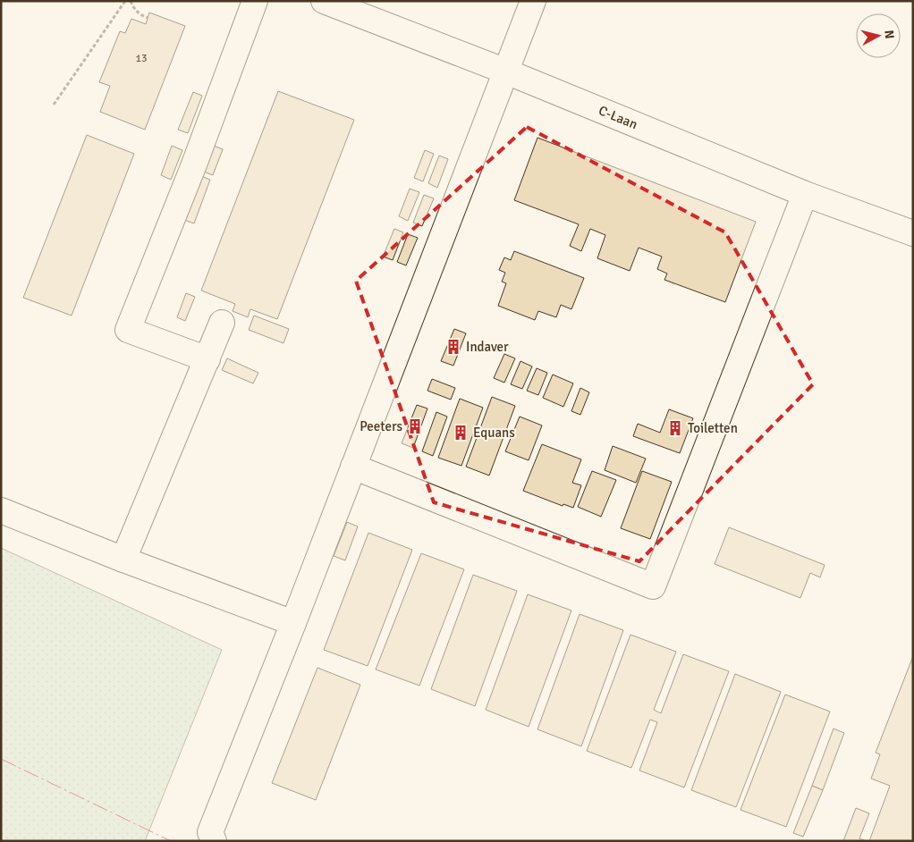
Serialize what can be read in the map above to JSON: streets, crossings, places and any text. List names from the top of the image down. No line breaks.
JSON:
{"streets":{"lane":["C-Laan"]},"places":{"building":["Indaver","Peeters","Toiletten","Equans"]},"house_numbers":["13"],"north":"right"}
